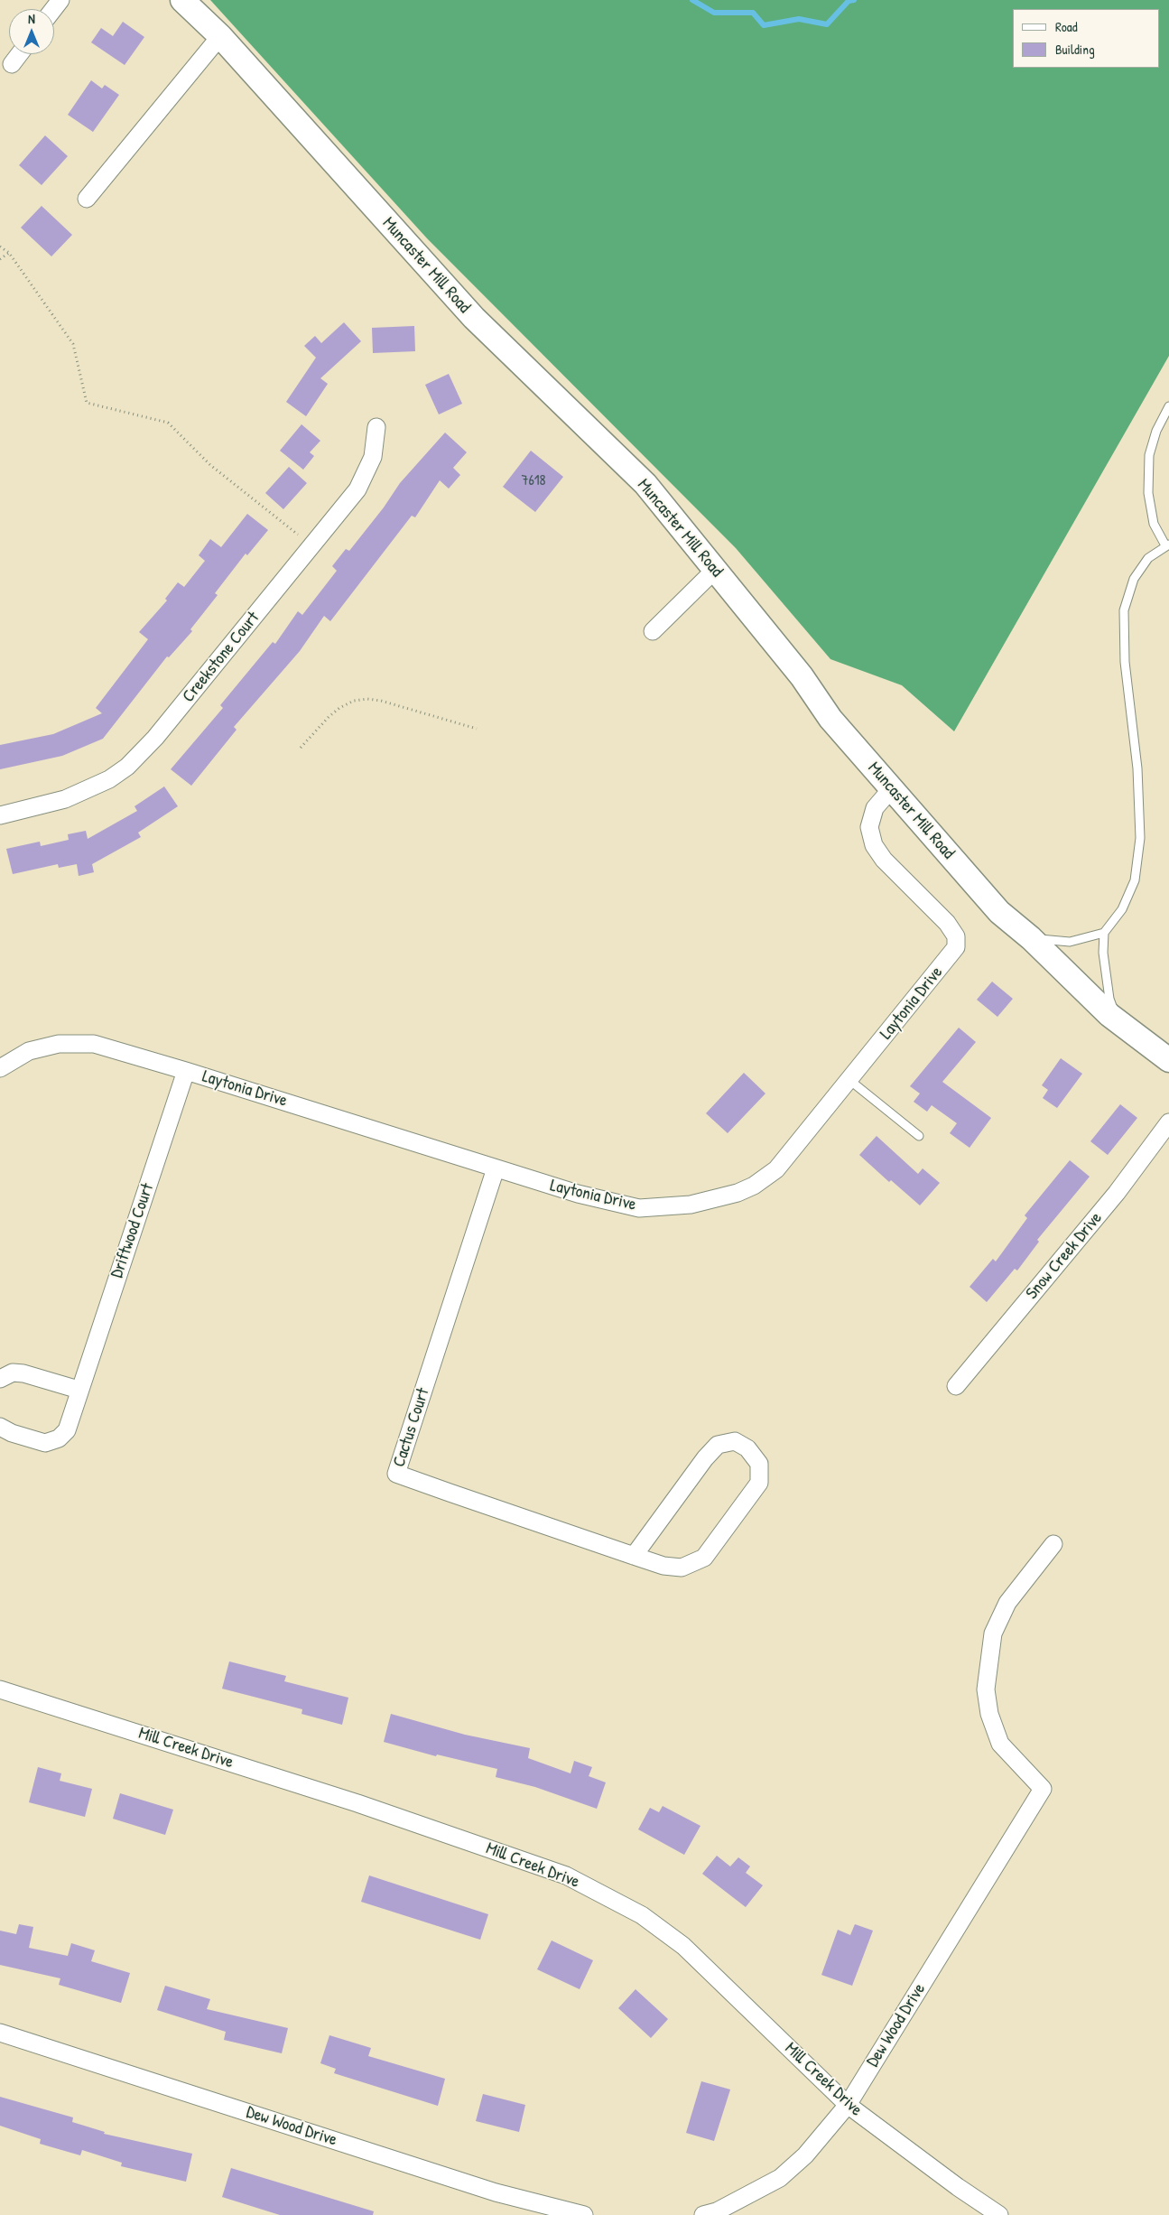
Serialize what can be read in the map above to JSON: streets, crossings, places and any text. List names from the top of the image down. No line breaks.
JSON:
{"streets":{"main road":["Muncaster Mill Road"],"street":["Creekstone Court","Laytonia Drive","Driftwood Court","Snow Creek Drive","Cactus Court","Mill Creek Drive","Dew Wood Drive"]},"crossings":[["Muncaster Mill Road","Laytonia Drive"],["Laytonia Drive","Driftwood Court"],["Laytonia Drive","Cactus Court"],["Mill Creek Drive","Dew Wood Drive"]],"house_numbers":["7618"],"legend":["Road","Building"],"north":"top"}
